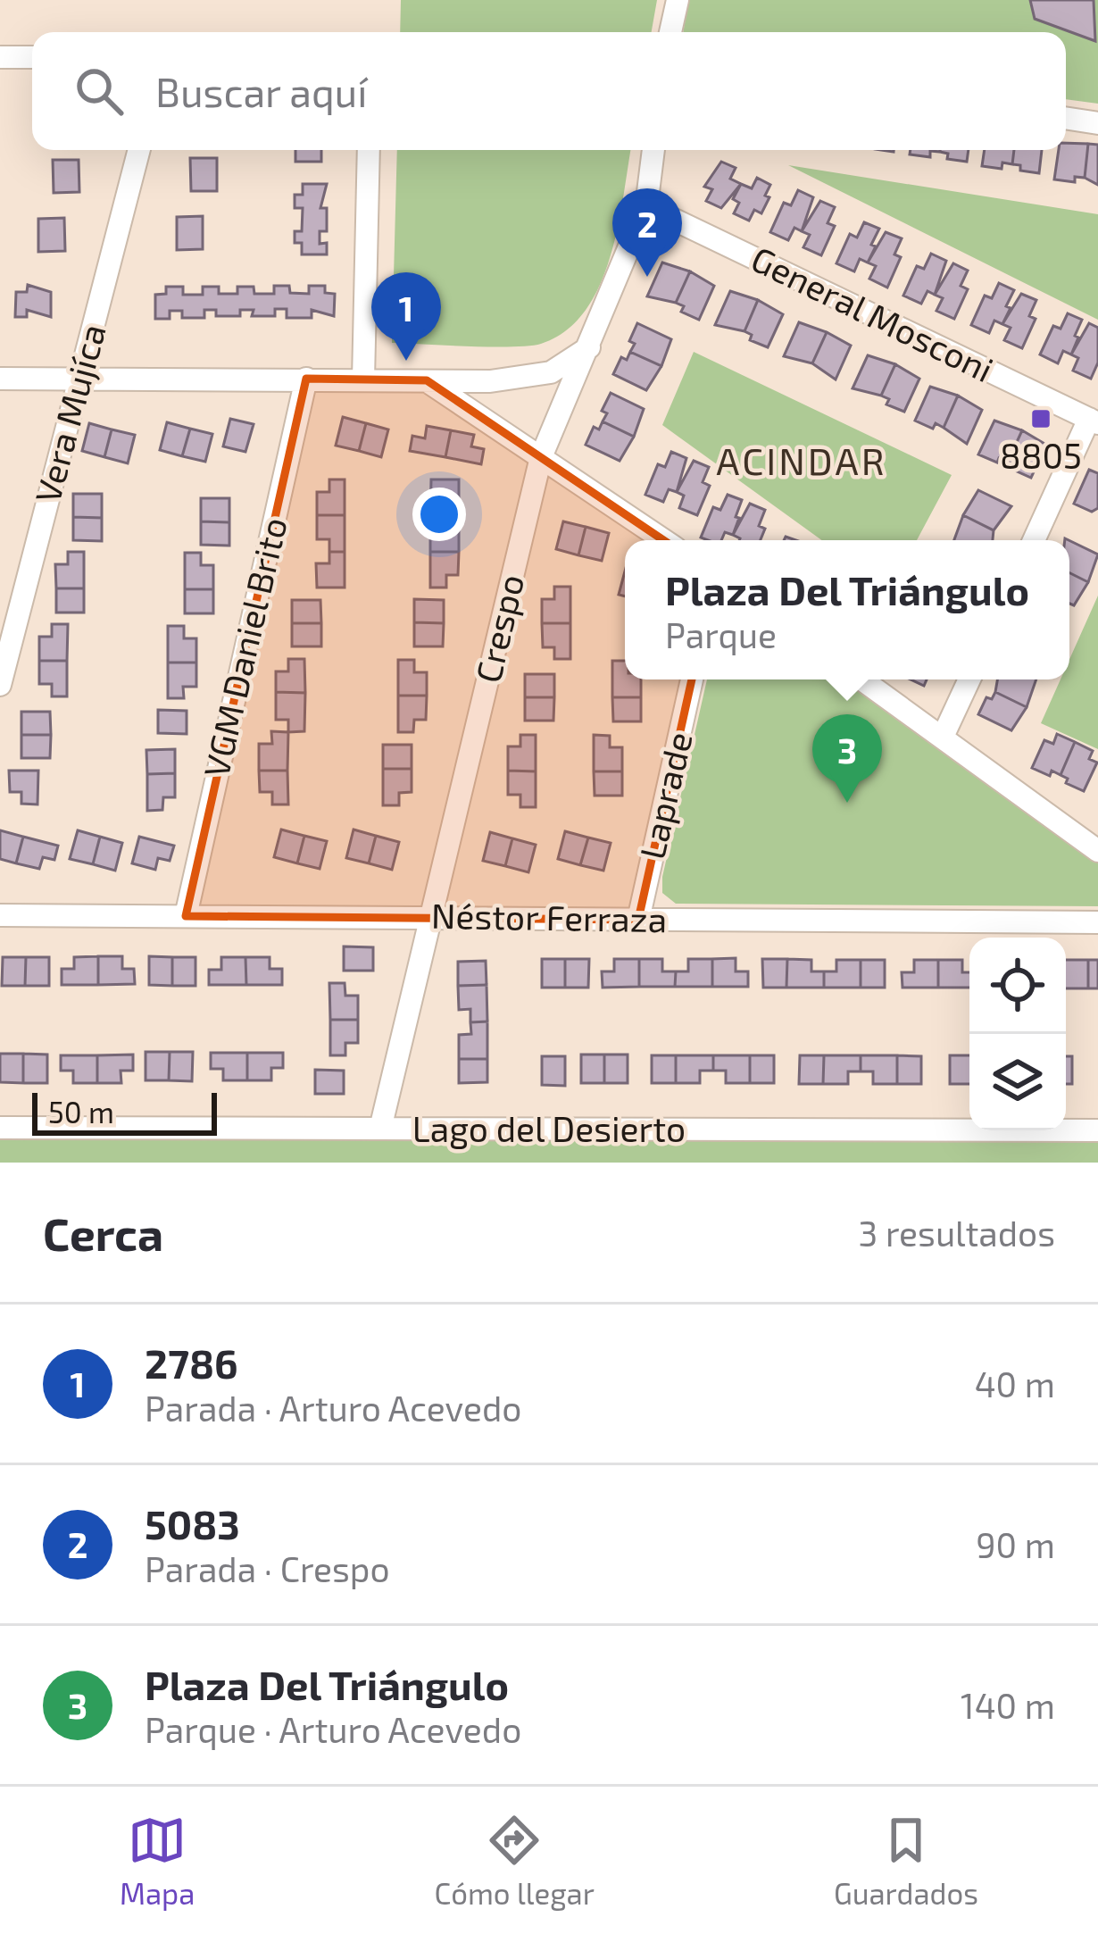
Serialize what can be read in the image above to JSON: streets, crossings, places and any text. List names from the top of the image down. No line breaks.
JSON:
{"streets":{"street":["General Mosconi","Vera Mujíca","Crespo","VGM Daniel Brito","Laprade","Néstor Ferraza","Lago del Desierto"]},"crossings":[["General Mosconi","Crespo"],["Crespo","Néstor Ferraza"],["Crespo","Lago del Desierto"],["VGM Daniel Brito","Néstor Ferraza"],["Laprade","Néstor Ferraza"]],"districts":["ACINDAR"],"places":{"transit":["8805"]},"scale_bar":"50 m","page":{"search":"Buscar aquí","pins":["2","1","3"],"popup":["Plaza Del Triángulo","Parque"],"scale":"50 m","heading":["Cerca","3 resultados"],"list":[{"mark":"1","name":"2786","note":"Parada · Arturo Acevedo","value":"40 m"},{"mark":"2","name":"5083","note":"Parada · Crespo","value":"90 m"},{"mark":"3","name":"Plaza Del Triángulo","note":"Parque · Arturo Acevedo","value":"140 m"}],"nav":["Mapa","Cómo llegar","Guardados"]}}
